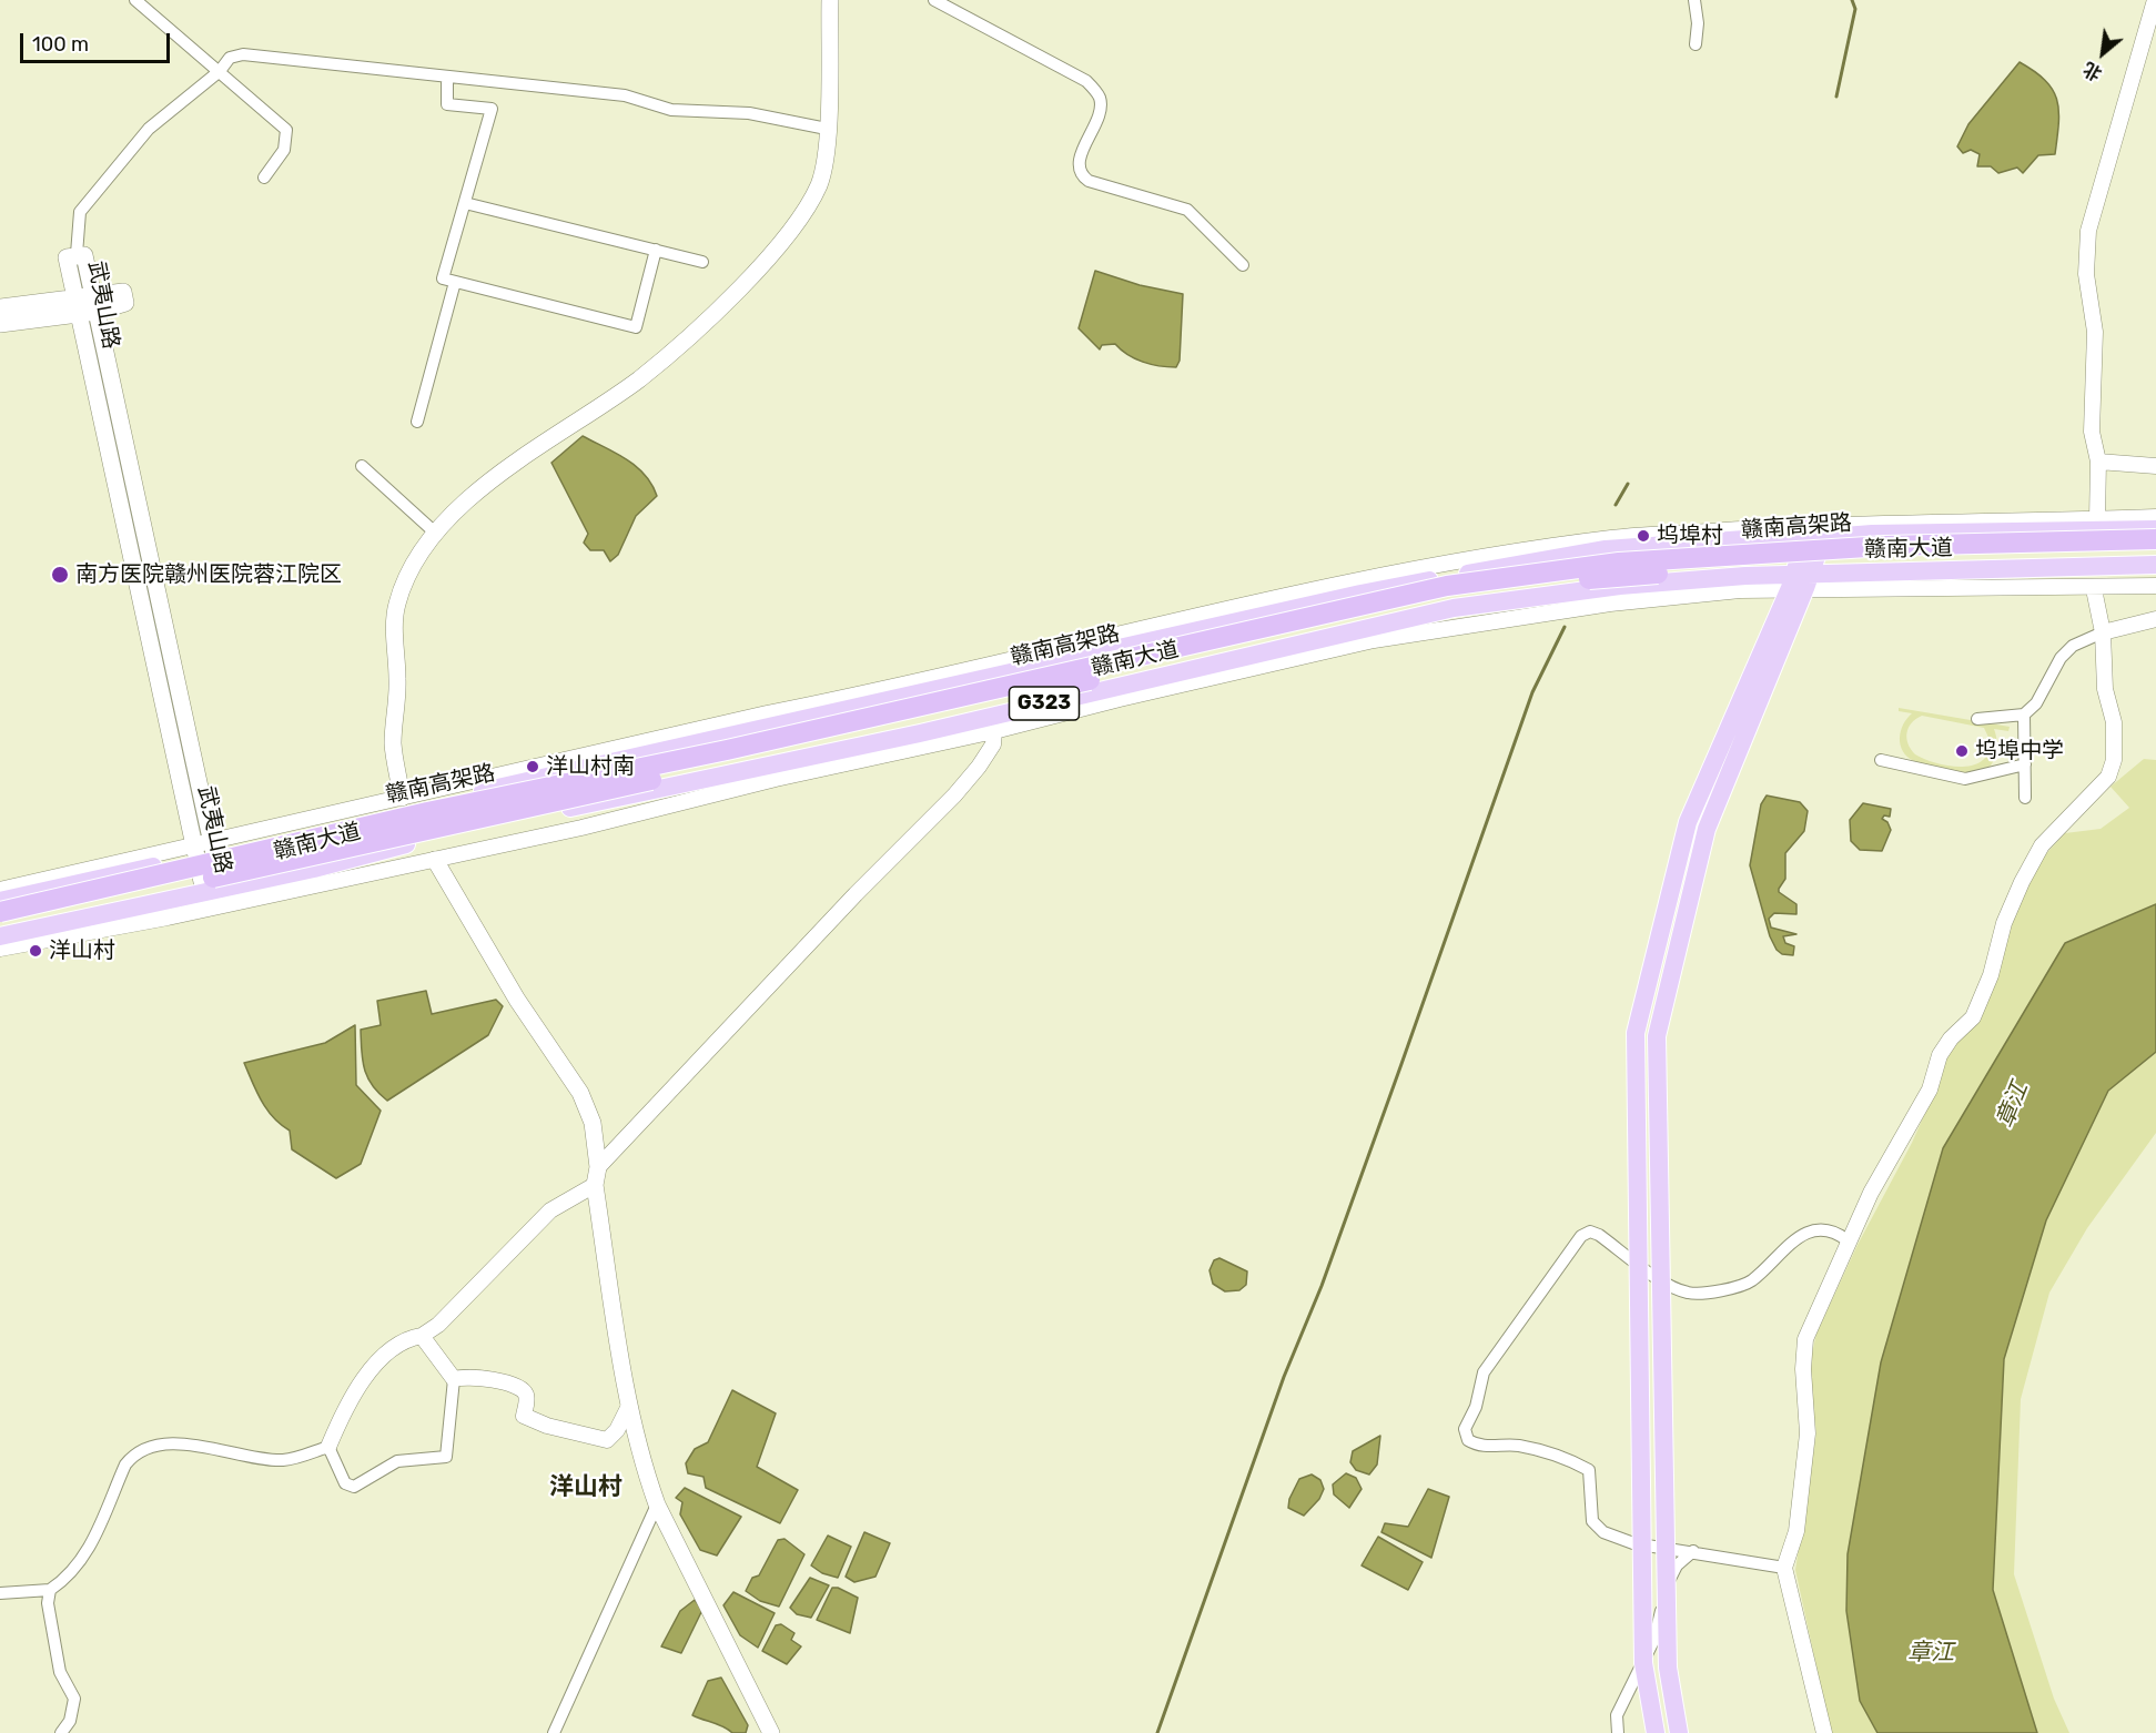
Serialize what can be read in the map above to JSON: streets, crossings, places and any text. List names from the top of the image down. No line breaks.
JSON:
{"streets":{"highway":["赣南高架路"],"main road":["武夷山路","赣南大道","G323"]},"crossings":[["武夷山路","赣南大道"]],"districts":["洋山村"],"water":["章江"],"places":["坞埠村","南方医院赣州医院蓉江院区","坞埠中学","洋山村南","洋山村"],"scale_bar":"100 m","north":"bottom left"}
